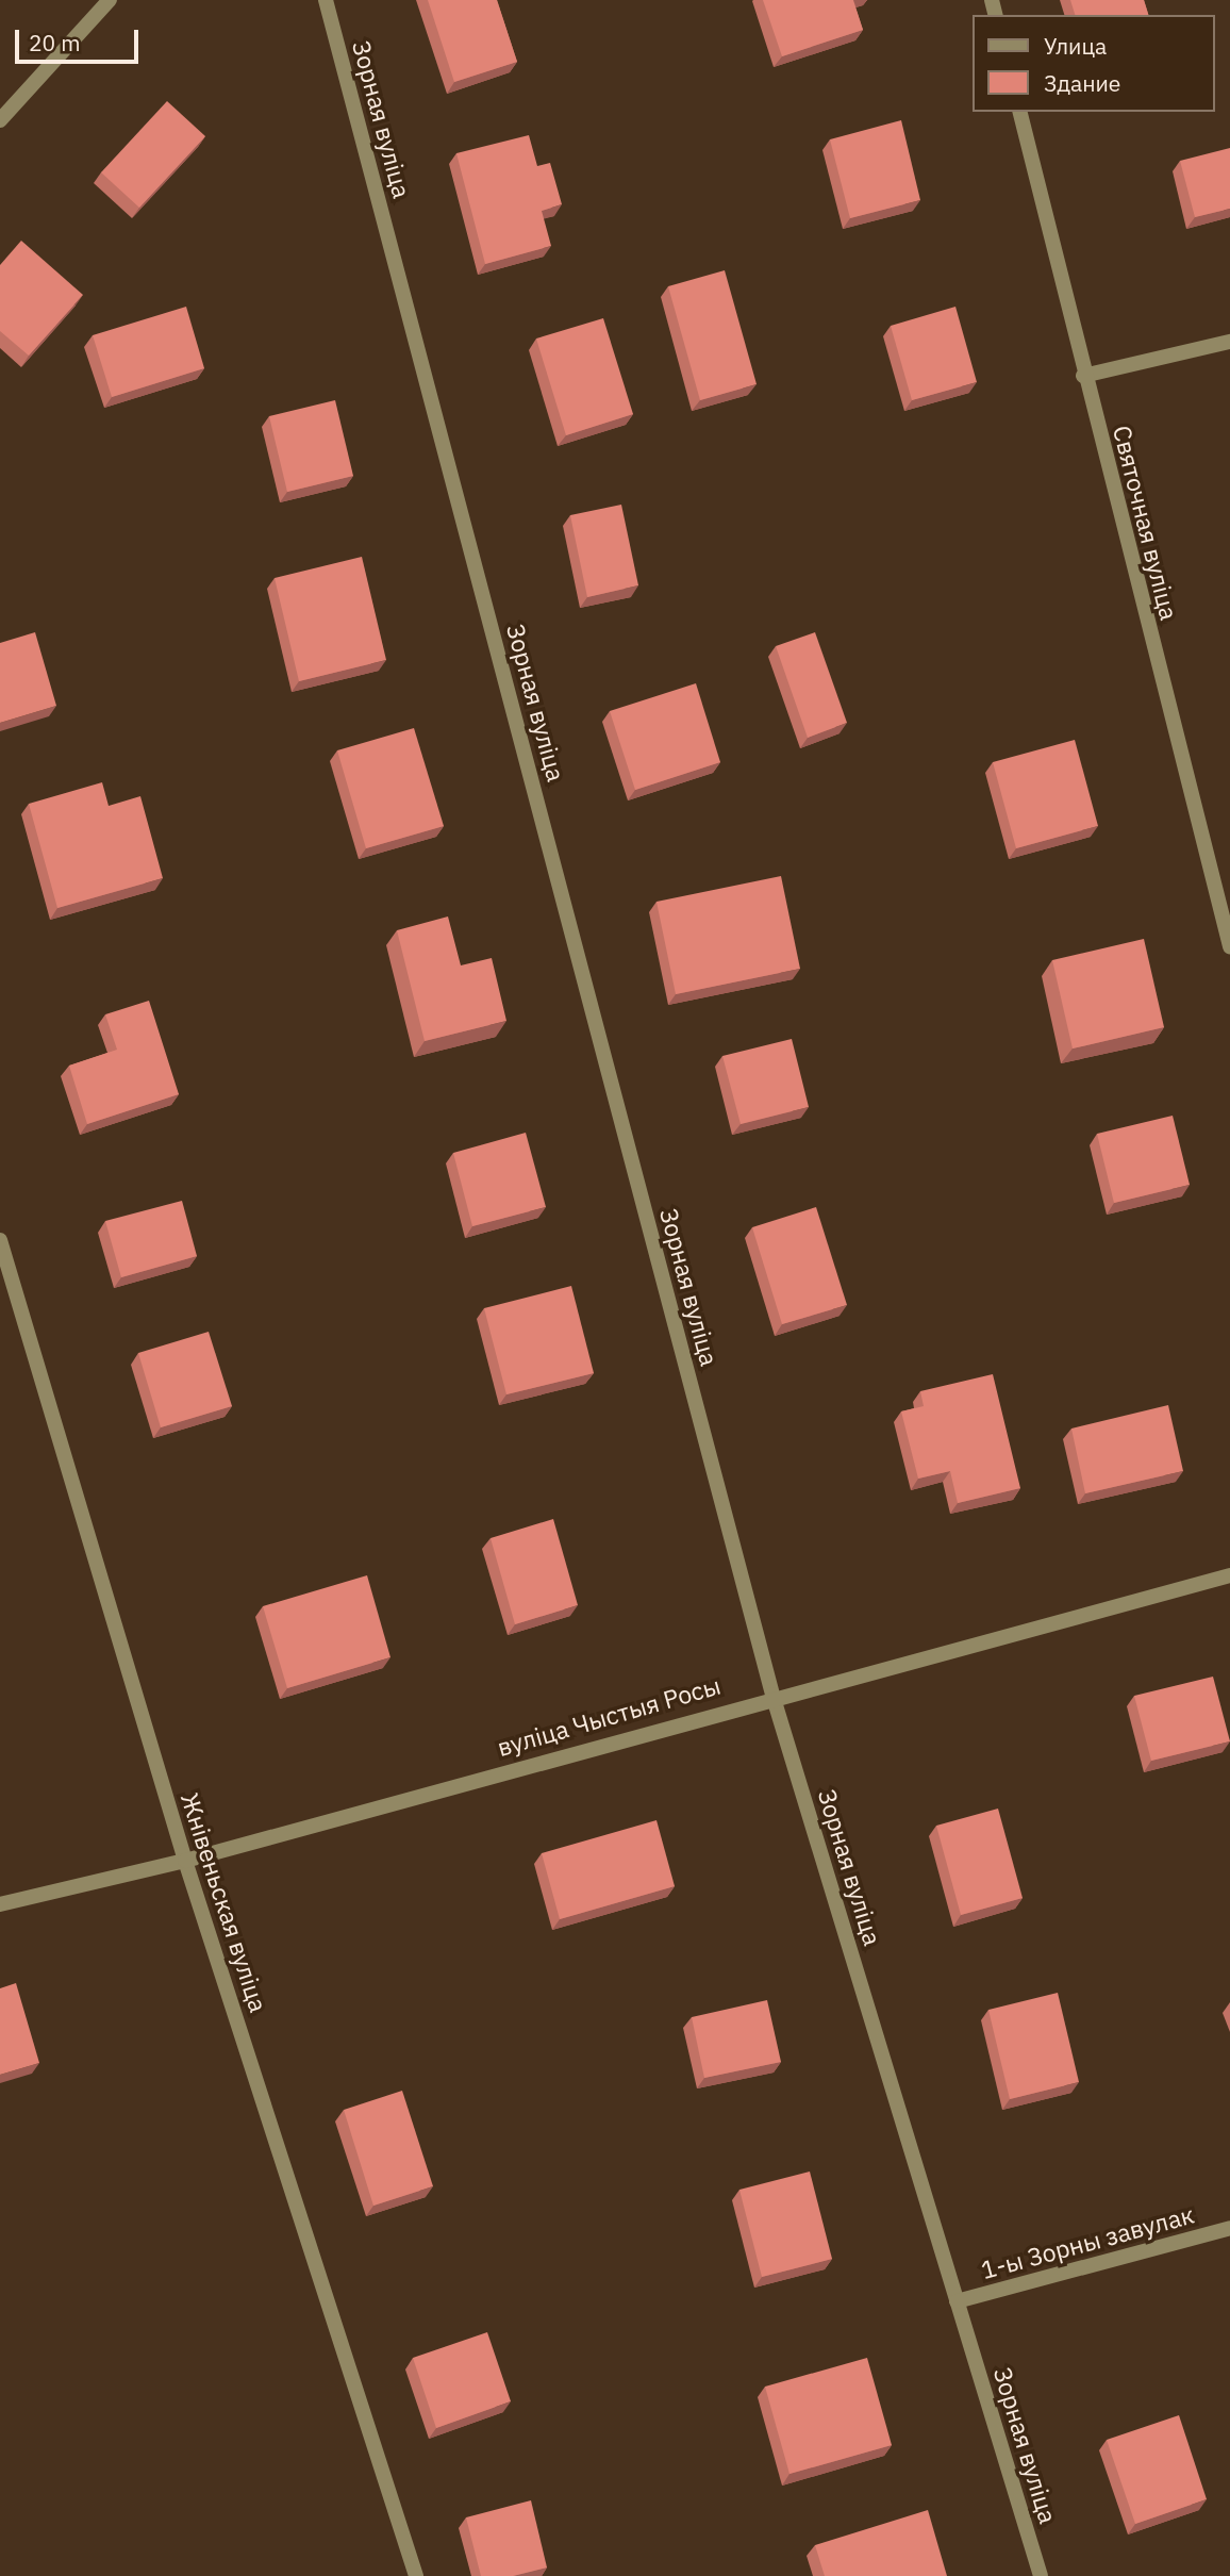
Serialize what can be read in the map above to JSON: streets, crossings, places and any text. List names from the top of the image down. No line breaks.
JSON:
{"streets":{"street":["Зорная вуліца","Святочная вуліца","вуліца Чыстыя Росы","Жнівеньская вуліца","1-ы Зорны завулак"]},"crossings":[["Зорная вуліца","вуліца Чыстыя Росы"],["Зорная вуліца","1-ы Зорны завулак"],["вуліца Чыстыя Росы","Жнівеньская вуліца"]],"legend":["Улица","Здание"],"scale_bar":"20 m"}
